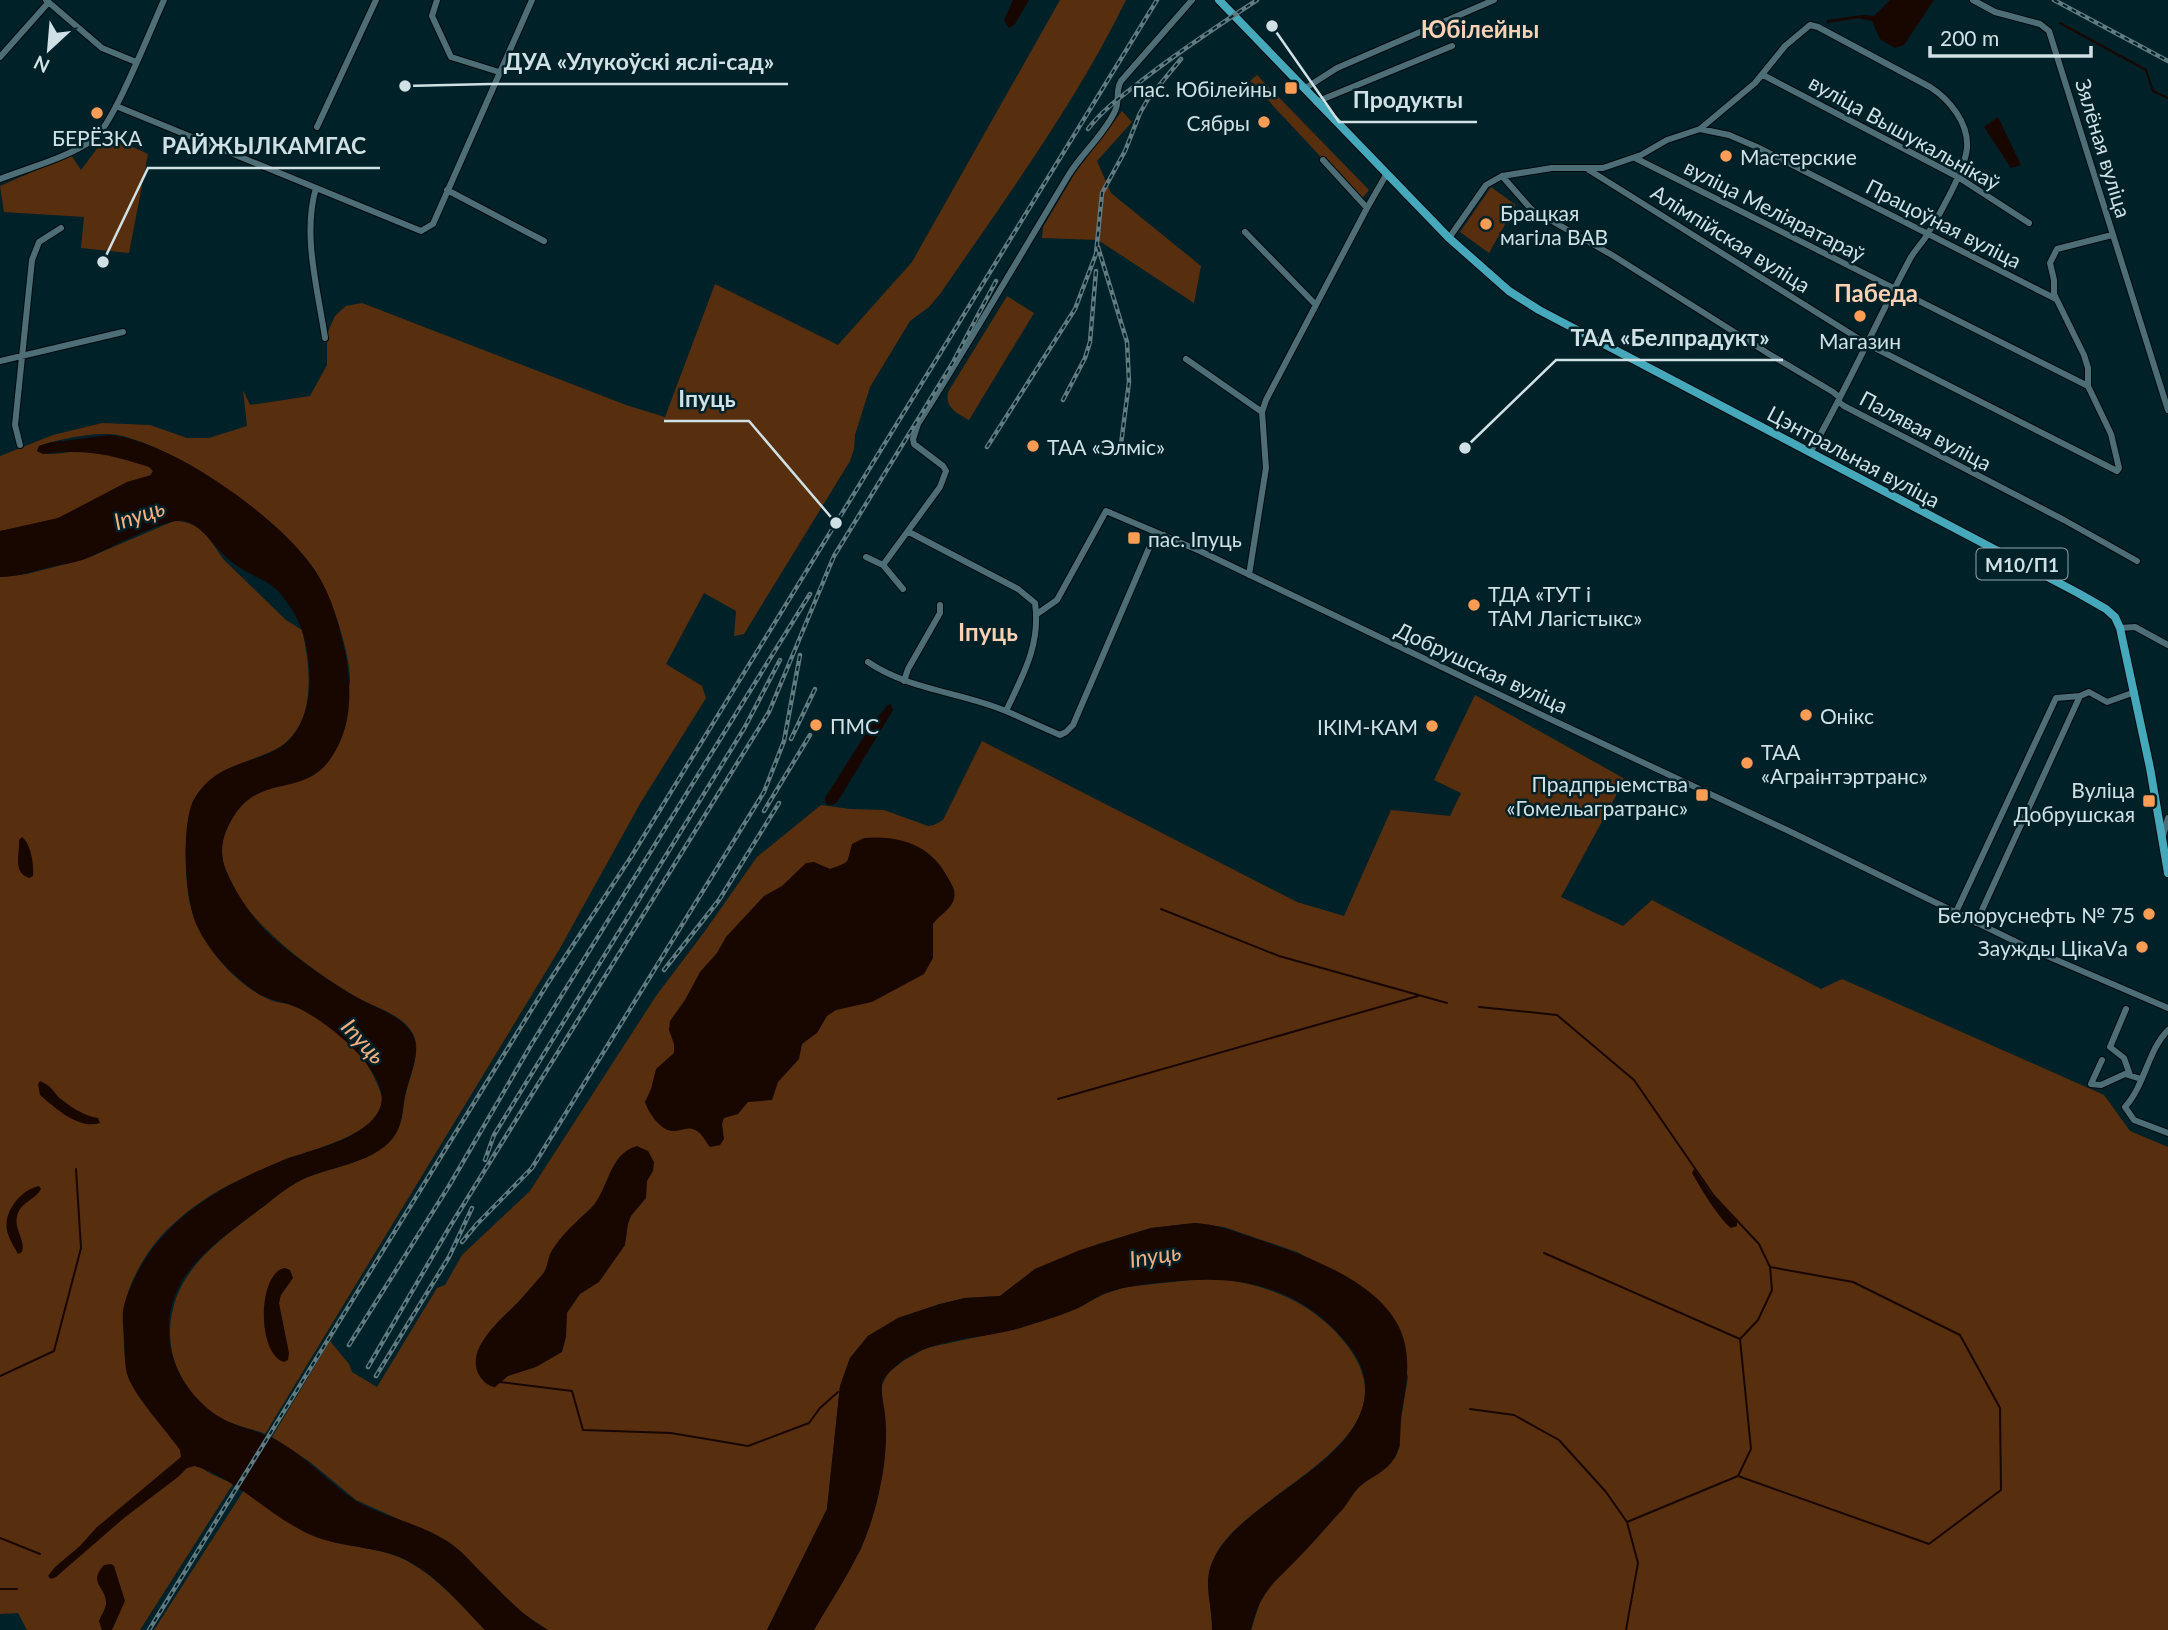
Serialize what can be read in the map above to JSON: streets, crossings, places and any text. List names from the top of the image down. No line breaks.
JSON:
{"streets":{"main road":["Цэнтральная вуліца","М10/П1"],"street":["вуліца Вышукальнікаў","Зялёная вуліца","вуліца Меліяратараў","Працоўная вуліца","Алімпійская вуліца","Палявая вуліца","Добрушская вуліца"]},"crossings":[["Зялёная вуліца","Працоўная вуліца"],["вуліца Меліяратараў","Алімпійская вуліца"],["Цэнтральная вуліца","М10/П1"]],"districts":["Юбілейны","Пабеда","Іпуць"],"water":["Іпуць"],"places":{"other":["Продукты","ДУА «Улукоўскі яслі-сад»","БЕРЁЗКА","Сябры","Мастерские","Брацкая магіла ВАВ","РАЙЖЫЛКАМГАС","Магазин","ТАА «Элміс»","ТАА «Белпрадукт»","Іпуць","ТДА «ТУТ і ТАМ Лагістыкс»","Онікс","ПМС","ІКІМ-КАМ","ТАА «Аграінтэртранс»","Белоруснефть № 75","Заужды ЦікаVа"],"transit":["пас. Юбілейны","пас. Іпуць","Прадпрыемства «Гомельагратранс»","Вуліца Добрушская"]},"scale_bar":"200 m","north":"bottom left"}
